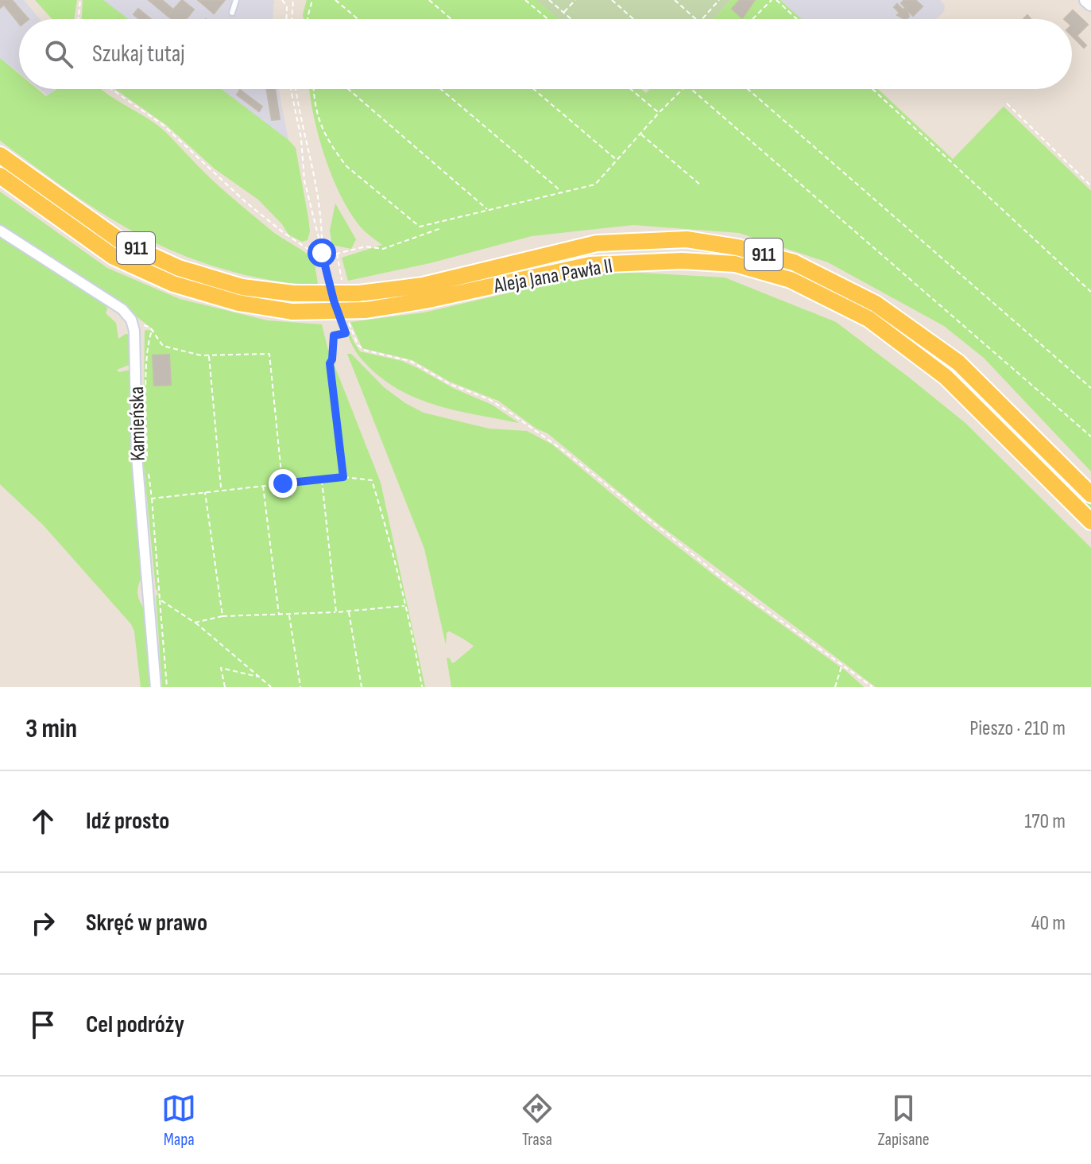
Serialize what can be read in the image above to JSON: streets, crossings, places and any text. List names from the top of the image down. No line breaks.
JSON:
{"streets":{"main road":["911","Aleja Jana Pawła II"],"street":["Kamieńska"]},"page":{"search":"Szukaj tutaj","heading":["3 min","Pieszo · 210 m"],"list":[["Idź prosto","170 m"],["Skręć w prawo","40 m"],"Cel podróży"],"nav":["Mapa","Trasa","Zapisane"]}}
